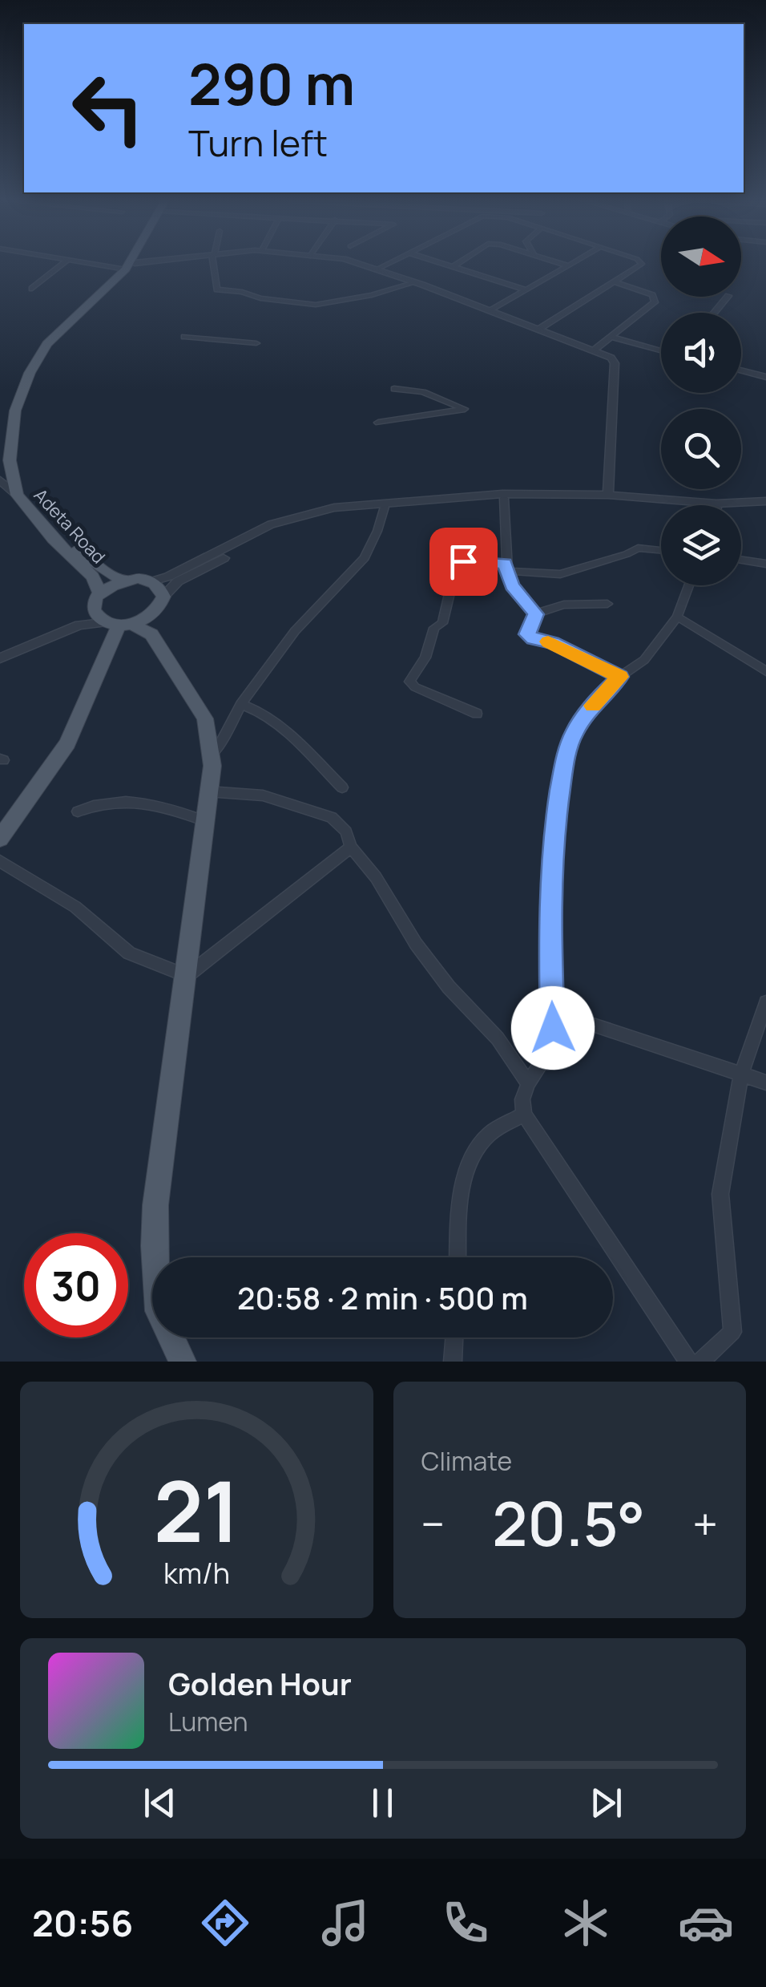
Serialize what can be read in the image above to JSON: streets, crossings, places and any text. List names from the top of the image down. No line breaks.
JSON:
{"streets":{"main road":["Adeta Road"]},"north":"right","page":{"turn":["290 m","Turn left"],"limit":"30","trip":"20:58 · 2 min · 500 m","tile":"Climate","heat":["−","20.5°","+"],"song":["Golden Hour","Lumen"],"tabs":"20:56","gauge":["21","km/h"]}}
